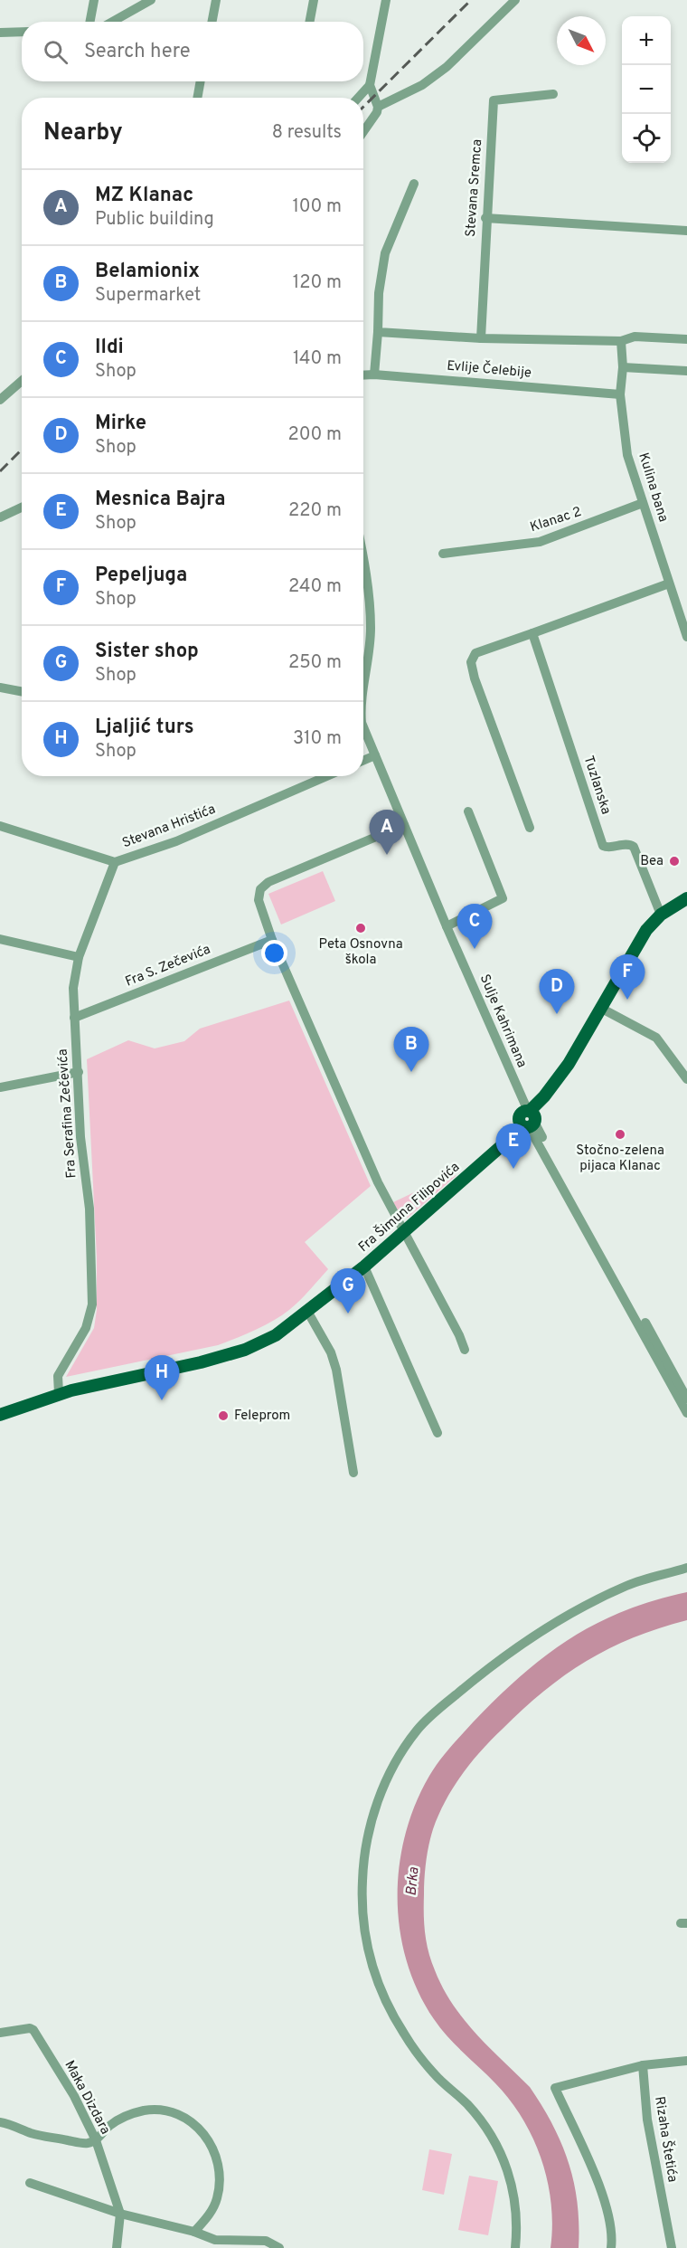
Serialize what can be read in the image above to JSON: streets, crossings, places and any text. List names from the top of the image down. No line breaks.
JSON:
{"streets":{"main road":["Fra Šimuna Filipovića"],"street":["Stevana Sremca","Evlije Čelebije","Kulina bana","Klanac 2","Tuzlanska","Stevana Hristića","Fra S. Zečevića","Sulje Kahrimana","Fra Serafina Zečevića","Maka Dizdara","Rizaha Štetića"]},"crossings":[["Evlije Čelebije","Kulina bana"],["Kulina bana","Klanac 2"],["Tuzlanska","Fra Šimuna Filipovića"],["Stevana Hristića","Fra Serafina Zečevića"],["Fra S. Zečevića","Fra Serafina Zečevića"],["Sulje Kahrimana","Fra Šimuna Filipovića"],["Fra Serafina Zečevića","Fra Šimuna Filipovića"]],"water":["Brka"],"places":["Bea","Peta Osnovna škola","Stočno-zelena pijaca Klanac","Feleprom"],"north":"bottom right","page":{"map_buttons":["+","−"],"search":"Search here","heading":["Nearby","8 results"],"list":[{"mark":"A","name":"MZ Klanac","note":"Public building","value":"100 m"},{"mark":"B","name":"Belamionix","note":"Supermarket","value":"120 m"},{"mark":"C","name":"Ildi","note":"Shop","value":"140 m"},{"mark":"D","name":"Mirke","note":"Shop","value":"200 m"},{"mark":"E","name":"Mesnica Bajra","note":"Shop","value":"220 m"},{"mark":"F","name":"Pepeljuga","note":"Shop","value":"240 m"},{"mark":"G","name":"Sister shop","note":"Shop","value":"250 m"},{"mark":"H","name":"Ljaljić turs","note":"Shop","value":"310 m"}],"pins":["A","C","F","D","B","E","G","H"]}}
